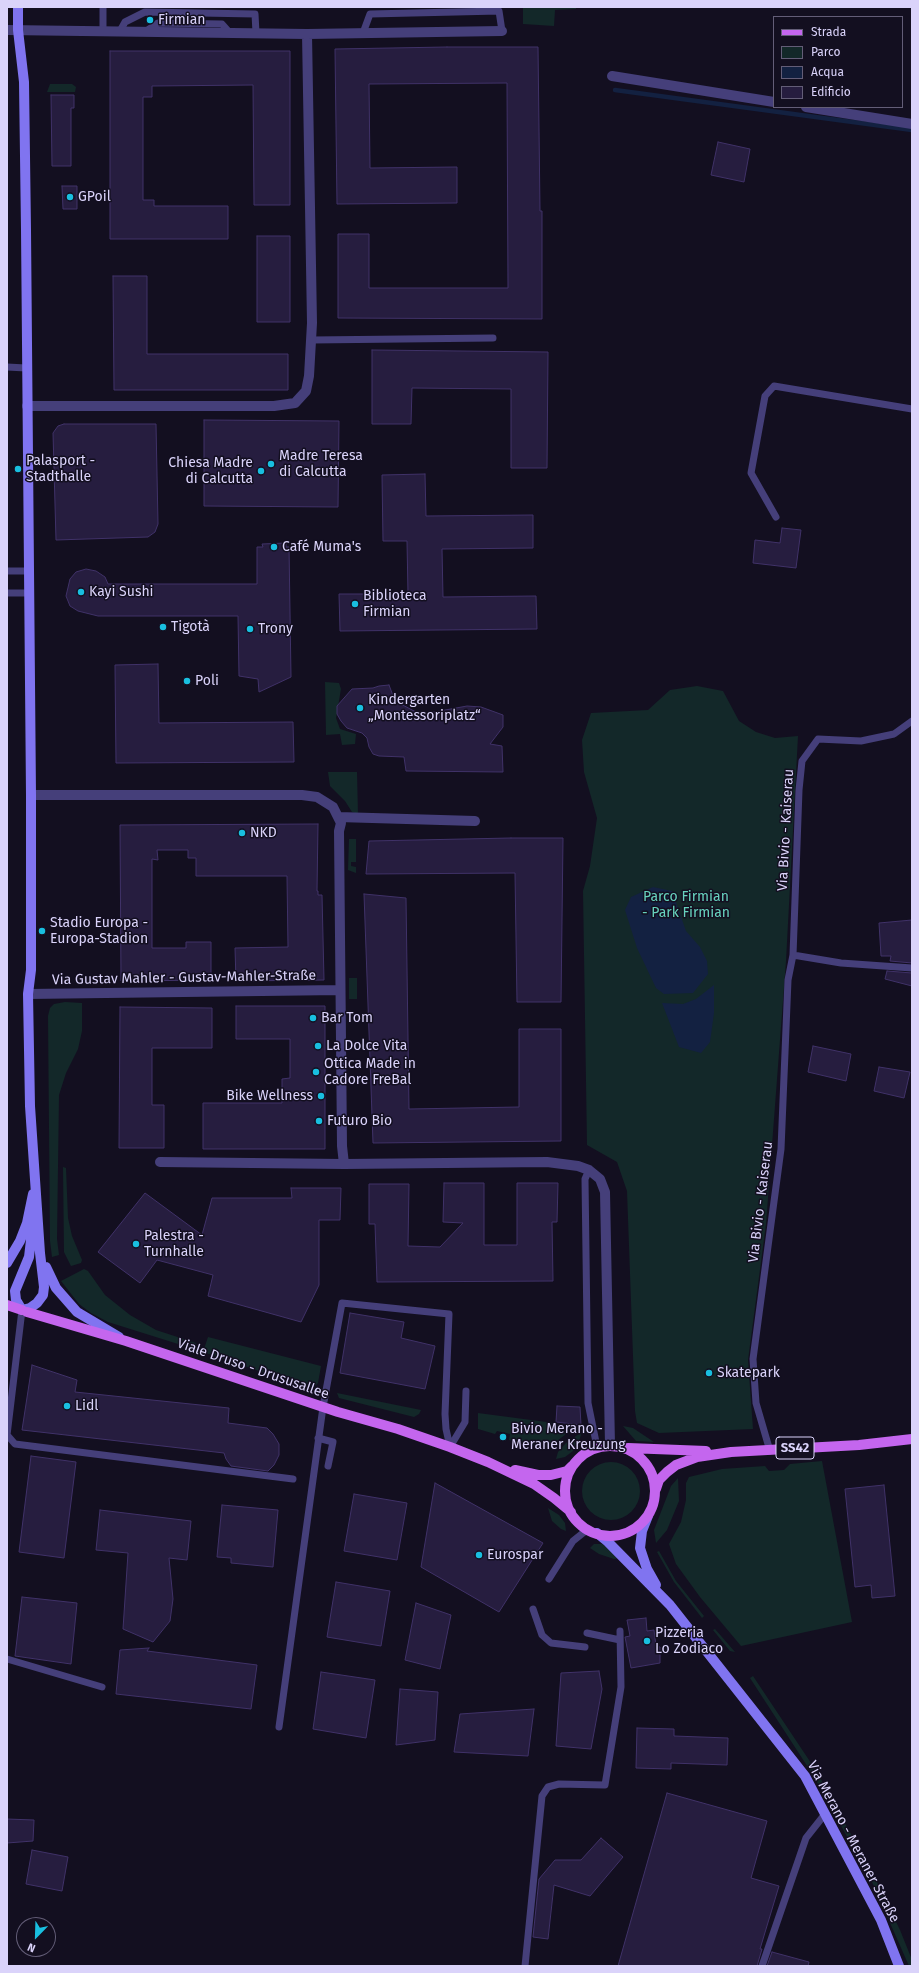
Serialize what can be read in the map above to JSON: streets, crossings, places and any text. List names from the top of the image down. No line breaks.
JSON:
{"streets":{"main road":["Viale Druso - Drususallee","SS42","Via Merano - Meraner Straße"],"street":["Via Gustav Mahler - Gustav-Mahler-Straße"],"lane":["Via Bivio - Kaiserau"]},"crossings":[["Via Bivio - Kaiserau","SS42"],["Viale Druso - Drususallee","SS42"],["Viale Druso - Drususallee","Via Merano - Meraner Straße"],["SS42","Via Merano - Meraner Straße"]],"parks":["Parco Firmian - Park Firmian"],"places":["Firmian","GPoil","Madre Teresa di Calcutta","Palasport - Stadthalle","Chiesa Madre di Calcutta","Café Muma's","Kayi Sushi","Biblioteca Firmian","Tigotà","Trony","Poli","Kindergarten „Montessoriplatz“","NKD","Stadio Europa - Europa-Stadion","Bar Tom","La Dolce Vita","Ottica Made in Cadore FreBal","Bike Wellness","Futuro Bio","Palestra - Turnhalle","Skatepark","Lidl","Bivio Merano - Meraner Kreuzung","Eurospar","Pizzeria Lo Zodiaco"],"legend":["Strada","Parco","Acqua","Edificio"],"north":"bottom left"}
